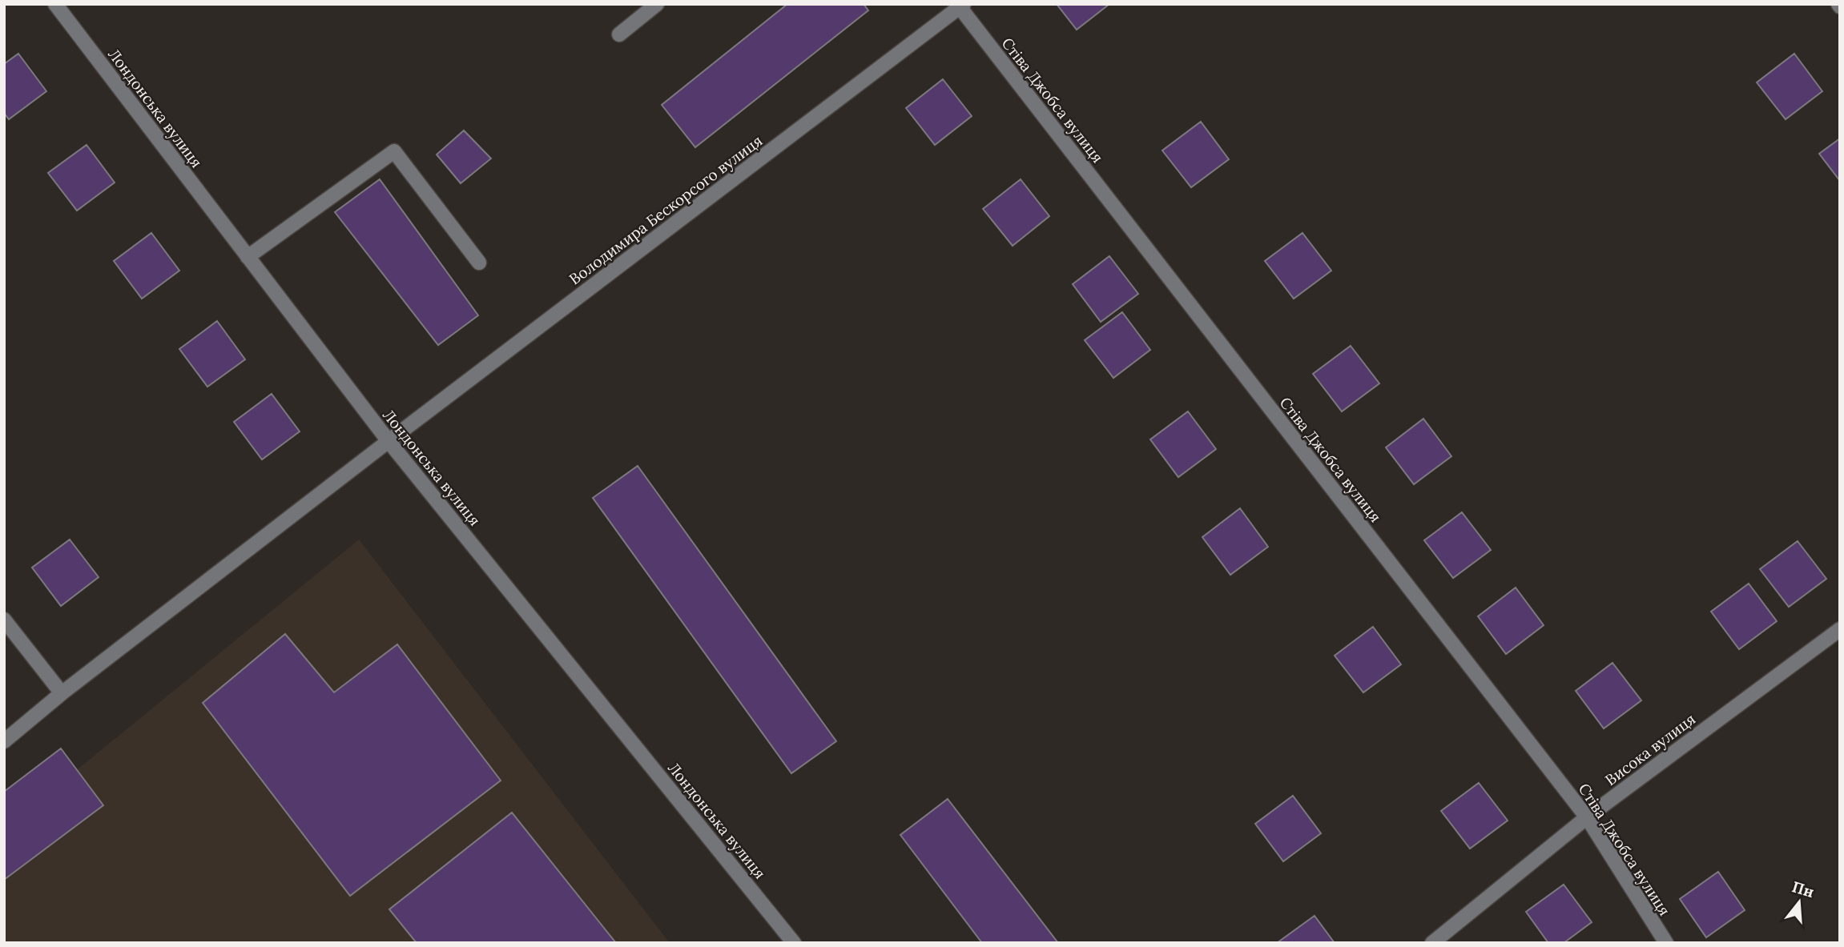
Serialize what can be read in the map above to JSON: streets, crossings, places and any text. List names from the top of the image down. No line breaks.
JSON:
{"streets":{"street":["Стіва Джобса вулиця","Лондонська вулиця","Володимира Бескорсого вулиця","Висока вулиця"]},"crossings":[["Стіва Джобса вулиця","Володимира Бескорсого вулиця"],["Стіва Джобса вулиця","Висока вулиця"],["Лондонська вулиця","Володимира Бескорсого вулиця"]],"north":"top"}
